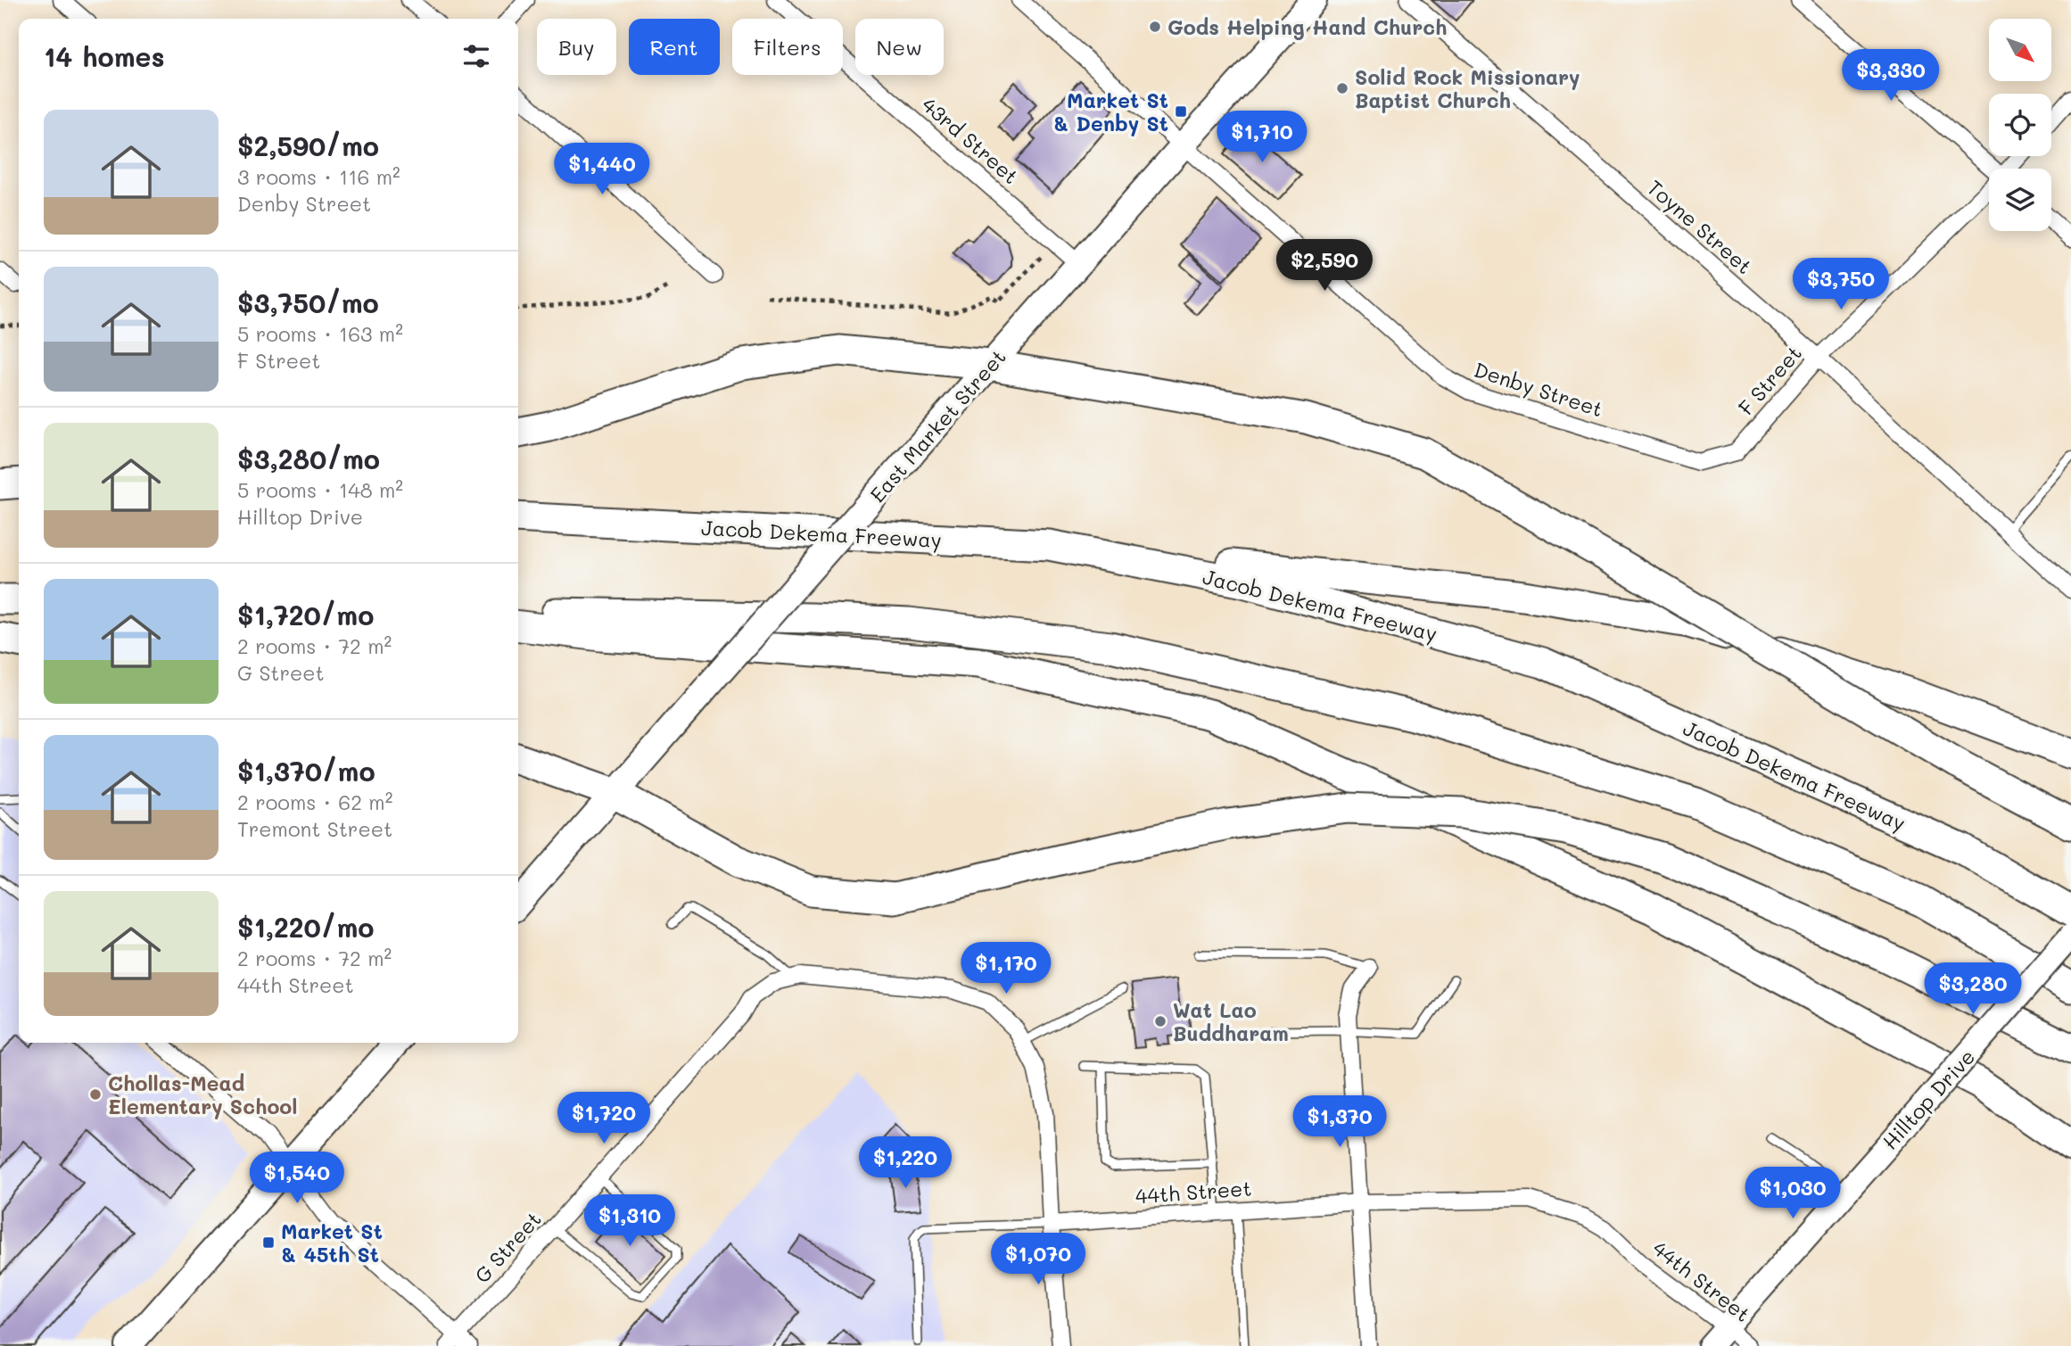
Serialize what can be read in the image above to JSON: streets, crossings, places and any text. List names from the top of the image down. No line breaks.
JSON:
{"streets":{"highway":["Jacob Dekema Freeway"],"main road":["East Market Street"],"street":["43rd Street","Toyne Street","F Street","Denby Street","Hilltop Drive","44th Street","G Street"]},"crossings":[["43rd Street","East Market Street"],["Toyne Street","F Street"],["F Street","Denby Street"],["Denby Street","East Market Street"],["Hilltop Drive","44th Street"]],"places":{"other":["Gods Helping Hand Church","Solid Rock Missionary Baptist Church","Wat Lao Buddharam","Chollas-Mead Elementary School"],"transit":["Market St & Denby St","Market St & 45th St"]},"north":"bottom right","page":{"chip":["Buy","Rent","Filters","New"],"heading":"14 homes","price":["$3,330","$1,710","$1,440","$2,590","$3,750","$1,170","$3,280","$1,720","$1,370","$1,220","$1,540","$1,030","$1,310","$1,070"],"list":[{"name":"$2,590/mo","note":"3 rooms · 116 m² · Denby Street"},{"name":"$3,750/mo","note":"5 rooms · 163 m² · F Street"},{"name":"$3,280/mo","note":"5 rooms · 148 m² · Hilltop Drive"},{"name":"$1,720/mo","note":"2 rooms · 72 m² · G Street"},{"name":"$1,370/mo","note":"2 rooms · 62 m² · Tremont Street"},{"name":"$1,220/mo","note":"2 rooms · 72 m² · 44th Street"}]}}
